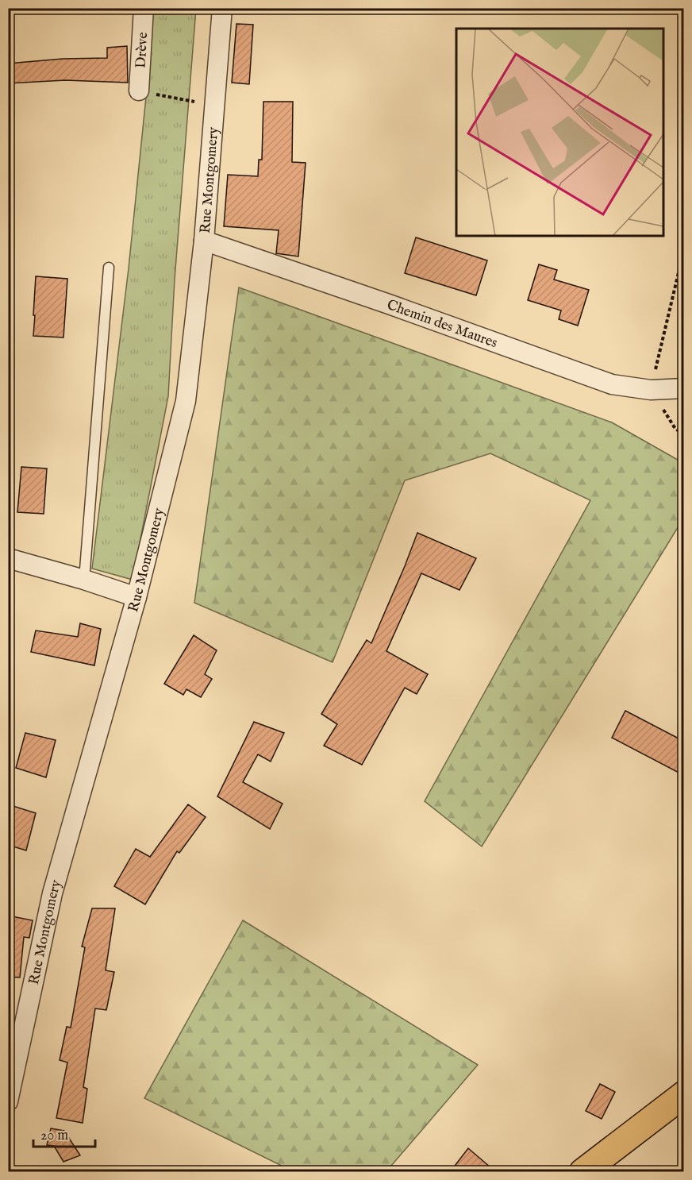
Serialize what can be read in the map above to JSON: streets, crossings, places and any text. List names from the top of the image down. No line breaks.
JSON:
{"streets":{"street":["Drève","Rue Montgomery","Chemin des Maures"]},"crossings":[["Rue Montgomery","Chemin des Maures"]],"scale_bar":"20 m"}
